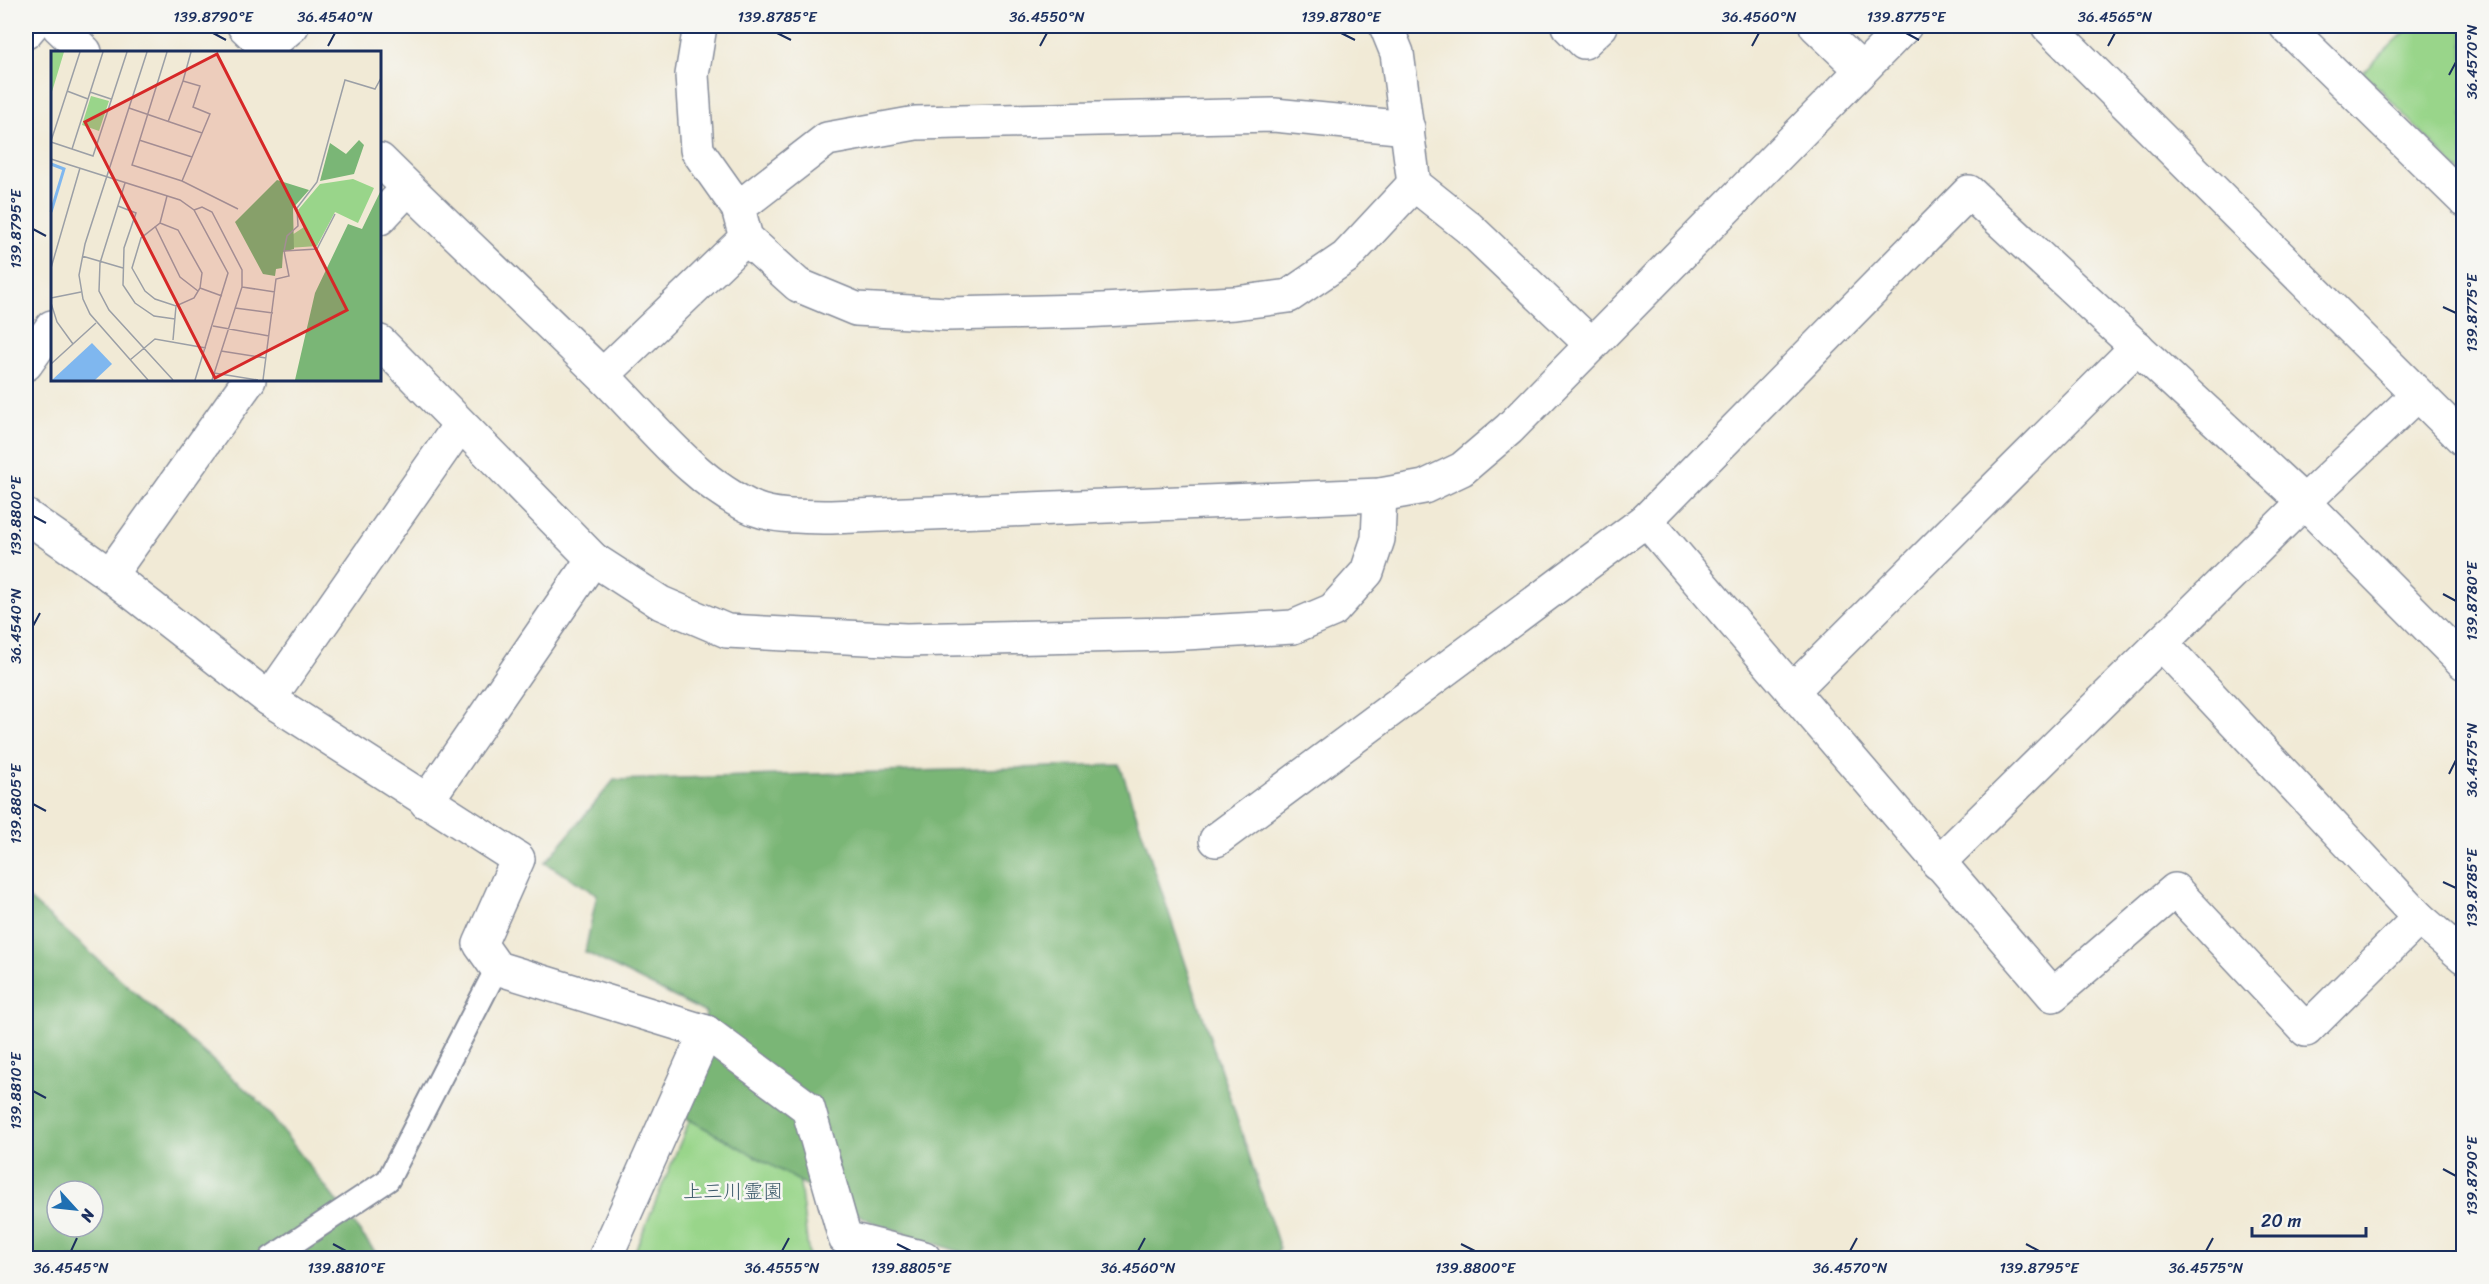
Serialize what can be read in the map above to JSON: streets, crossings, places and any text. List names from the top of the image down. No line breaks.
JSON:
{"parks":["上三川霊園"],"scale_bar":"20 m","north":"bottom right","coordinates":["139.8790°E","36.4540°N","139.8785°E","36.4550°N","139.8780°E","36.4560°N","139.8775°E","36.4565°N","36.4570°N","139.8795°E","139.8800°E","36.4575°N","139.8805°E","139.8810°E","36.4545°N","36.4555°N"]}
